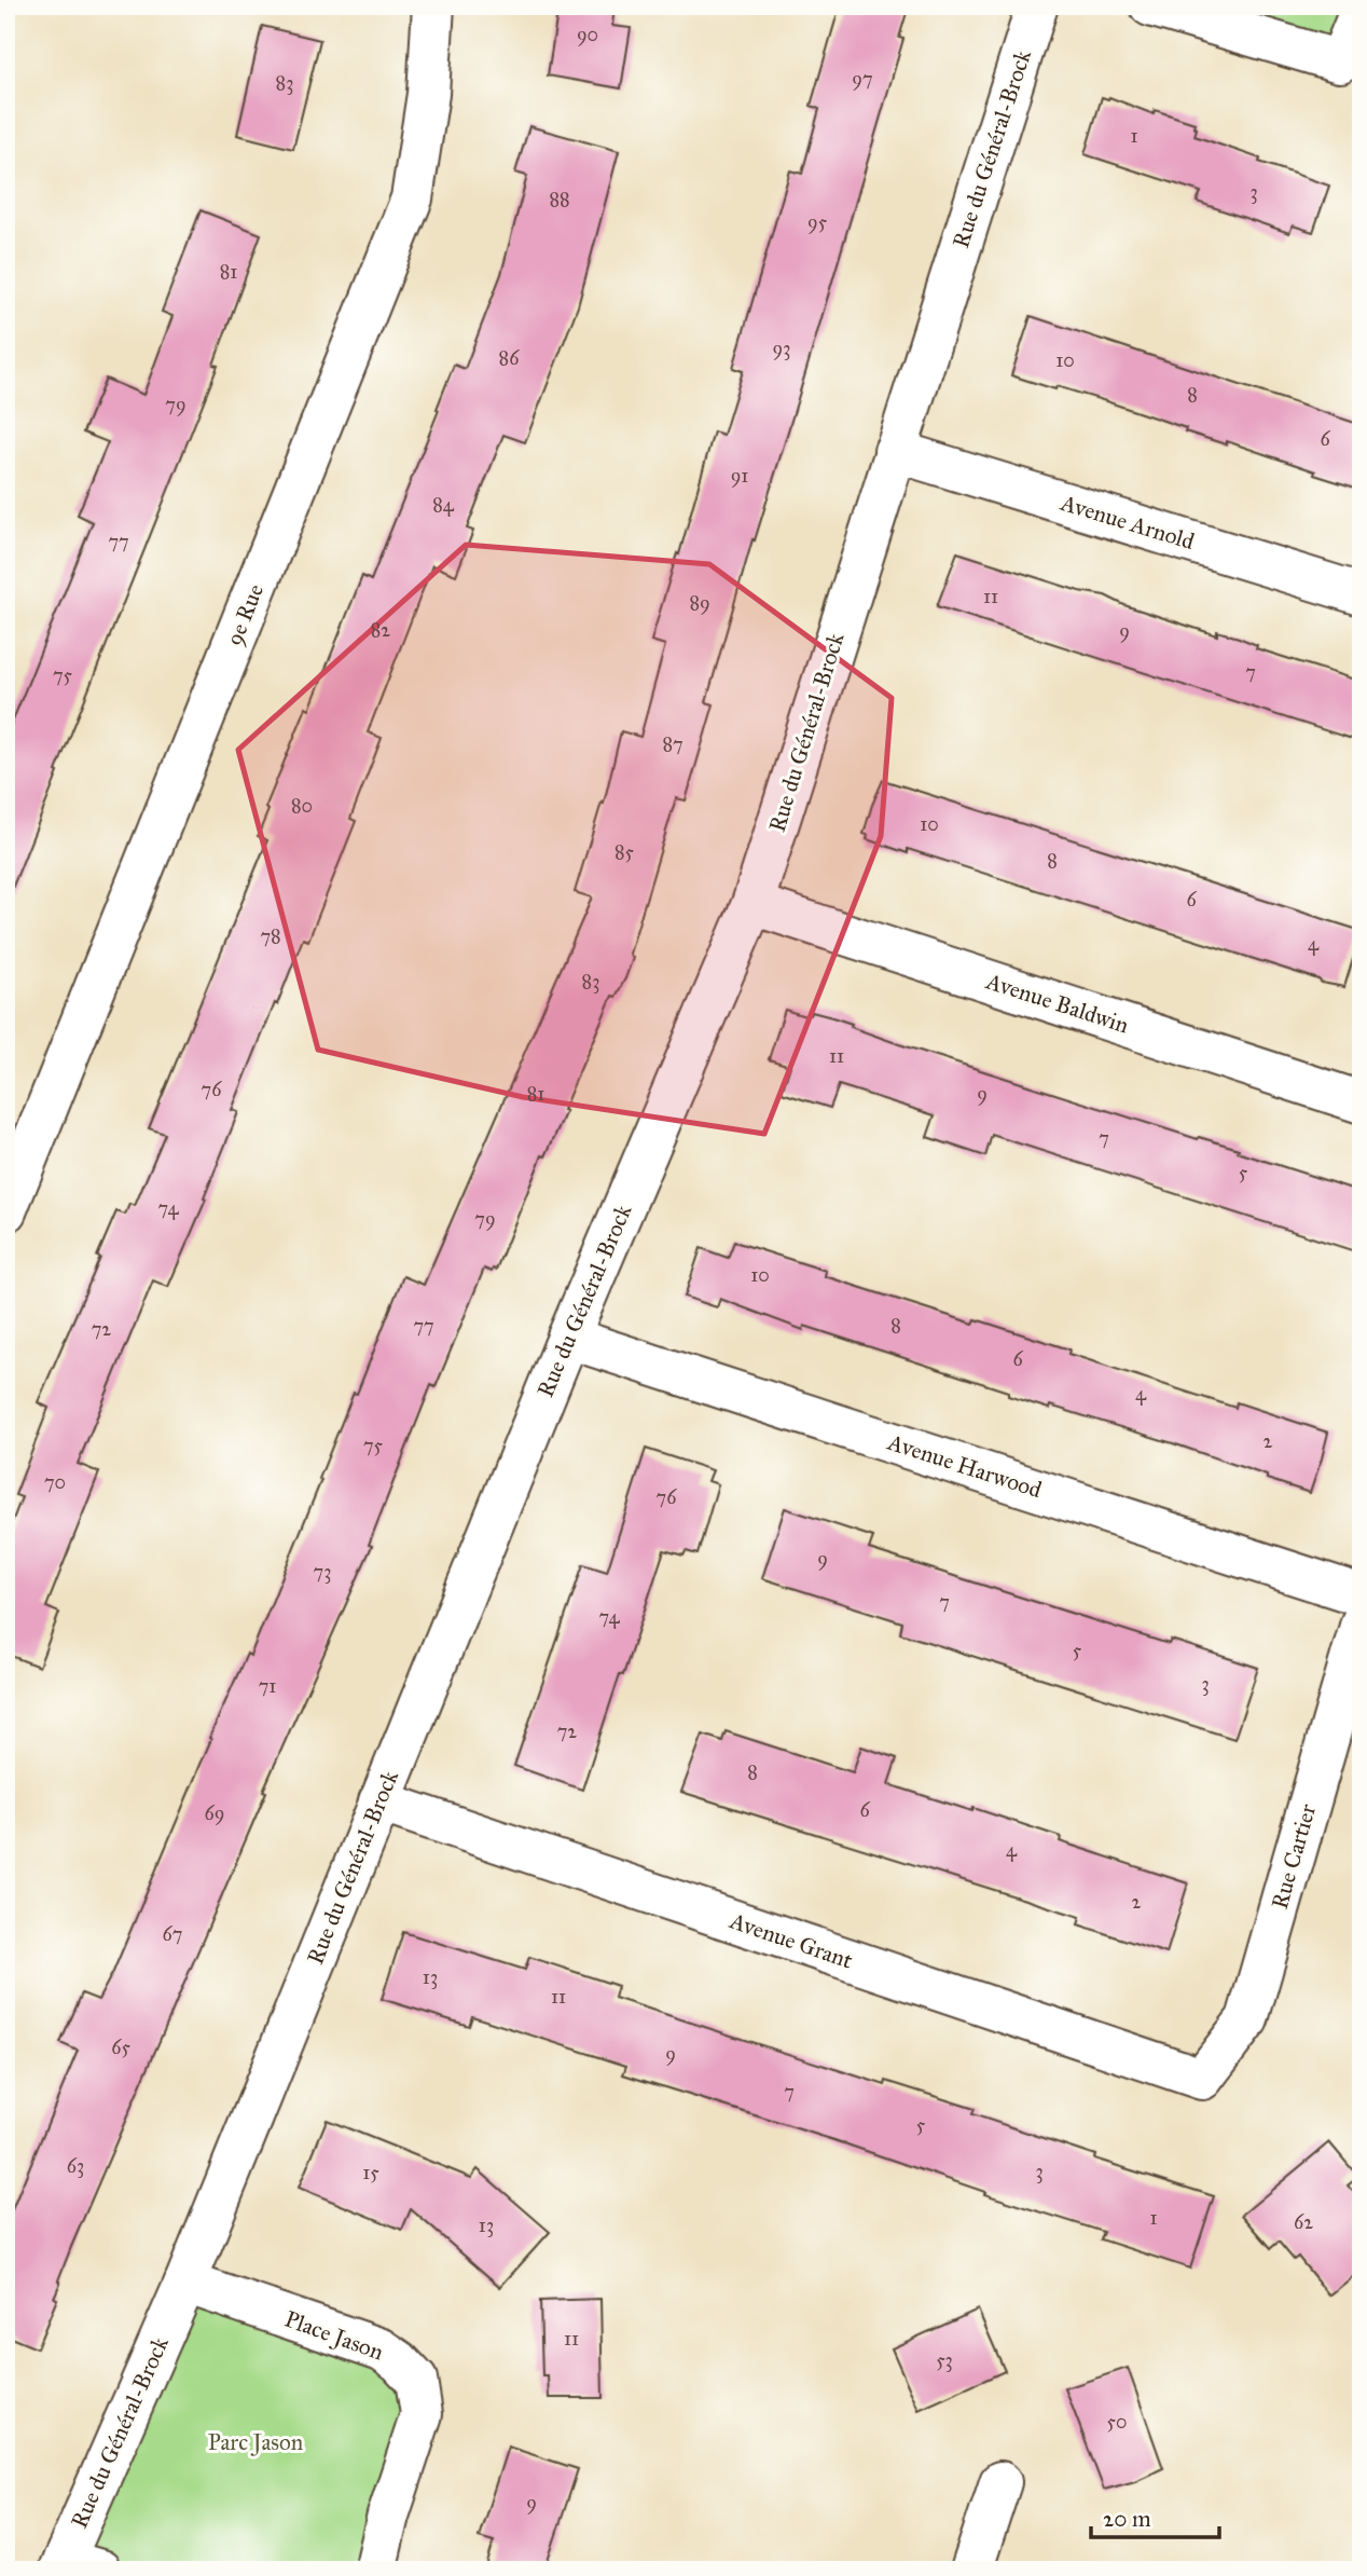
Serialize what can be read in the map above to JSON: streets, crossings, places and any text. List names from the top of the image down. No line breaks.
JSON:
{"streets":{"street":["Rue du Général-Brock","Avenue Arnold","9e Rue","Avenue Baldwin","Avenue Harwood","Rue Cartier","Avenue Grant","Place Jason"]},"crossings":[["Rue du Général-Brock","Avenue Arnold"],["Rue du Général-Brock","Avenue Baldwin"],["Rue du Général-Brock","Avenue Harwood"],["Rue du Général-Brock","Avenue Grant"],["Rue du Général-Brock","Place Jason"],["Rue Cartier","Avenue Grant"]],"parks":["Parc Jason"],"house_numbers":["90","97","83","1","3","88","95","81","93","86","10","8","79","6","91","84","77","11","89","82","9","7","75","87","80","10","85","8","6","78","4","83","11","76","81","9","7","5","74","79","10","77","8","72","6","4","2","75","70","76","9","73","7","74","5","3","71","72","8","6","69","4","2","67","13","11","65","9","7","5","63","3","15","1","62","13","11","53","50","9"],"scale_bar":"20 m"}
